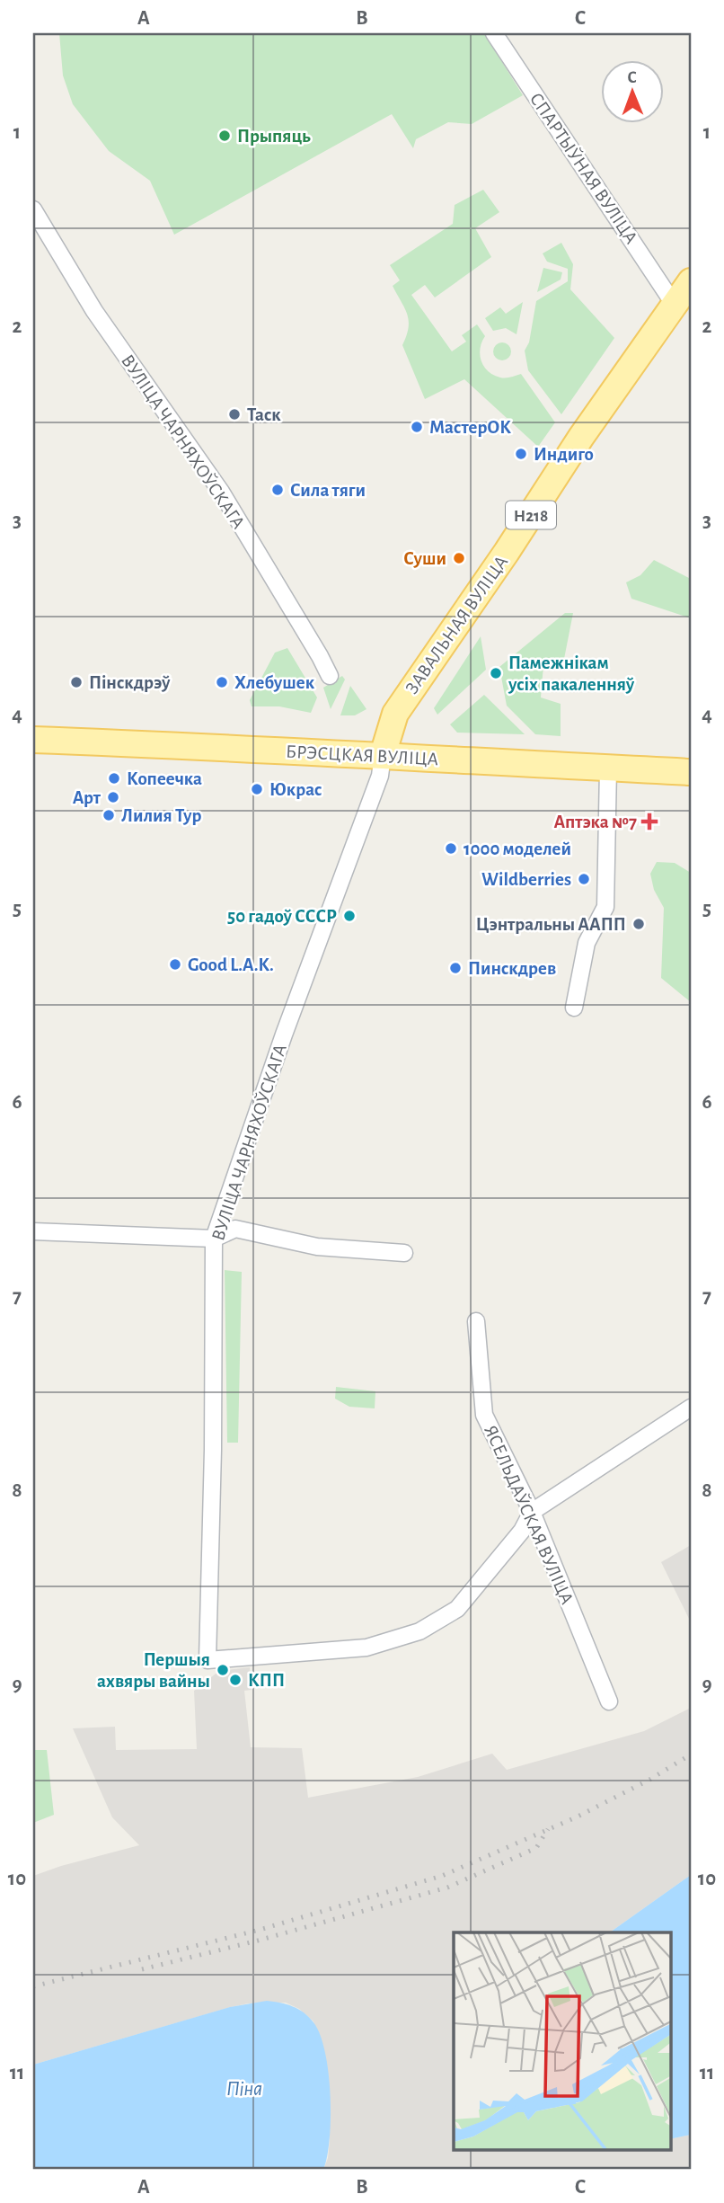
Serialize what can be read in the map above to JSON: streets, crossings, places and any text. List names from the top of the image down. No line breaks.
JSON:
{"streets":{"main road":["Н218","ЗАВАЛЬНАЯ ВУЛІЦА","БРЭСЦКАЯ ВУЛІЦА"],"street":["СПАРТЫЎНАЯ ВУЛІЦА","ВУЛІЦА ЧАРНЯХОЎСКАГА","ЯСЕЛЬДАЎСКАЯ ВУЛІЦА"]},"crossings":[["СПАРТЫЎНАЯ ВУЛІЦА","ЗАВАЛЬНАЯ ВУЛІЦА"],["ВУЛІЦА ЧАРНЯХОЎСКАГА","ЗАВАЛЬНАЯ ВУЛІЦА"],["ВУЛІЦА ЧАРНЯХОЎСКАГА","БРЭСЦКАЯ ВУЛІЦА"],["ВУЛІЦА ЧАРНЯХОЎСКАГА","ЯСЕЛЬДАЎСКАЯ ВУЛІЦА"],["ЗАВАЛЬНАЯ ВУЛІЦА","БРЭСЦКАЯ ВУЛІЦА"]],"water":["Піна"],"places":{"other":["Прыпяць","Таск","МастерОК","Индиго","Сила тяги","Суши","Памежнікам усіх пакаленняў","Пінскдрэў","Хлебушек","Копеечка","Юкрас","Арт","Лилия Тур","1000 моделей","Wildberries","50 гадоў СССР","Цэнтральны ААПП","Good L.A.K.","Пинскдрев","Першыя ахвяры вайны","КПП"],"health":["Аптэка №7"]},"north":"top","grid":{"columns":["A","B","C"],"rows":["1","2","3","4","5","6","7","8","9","10","11"]}}
